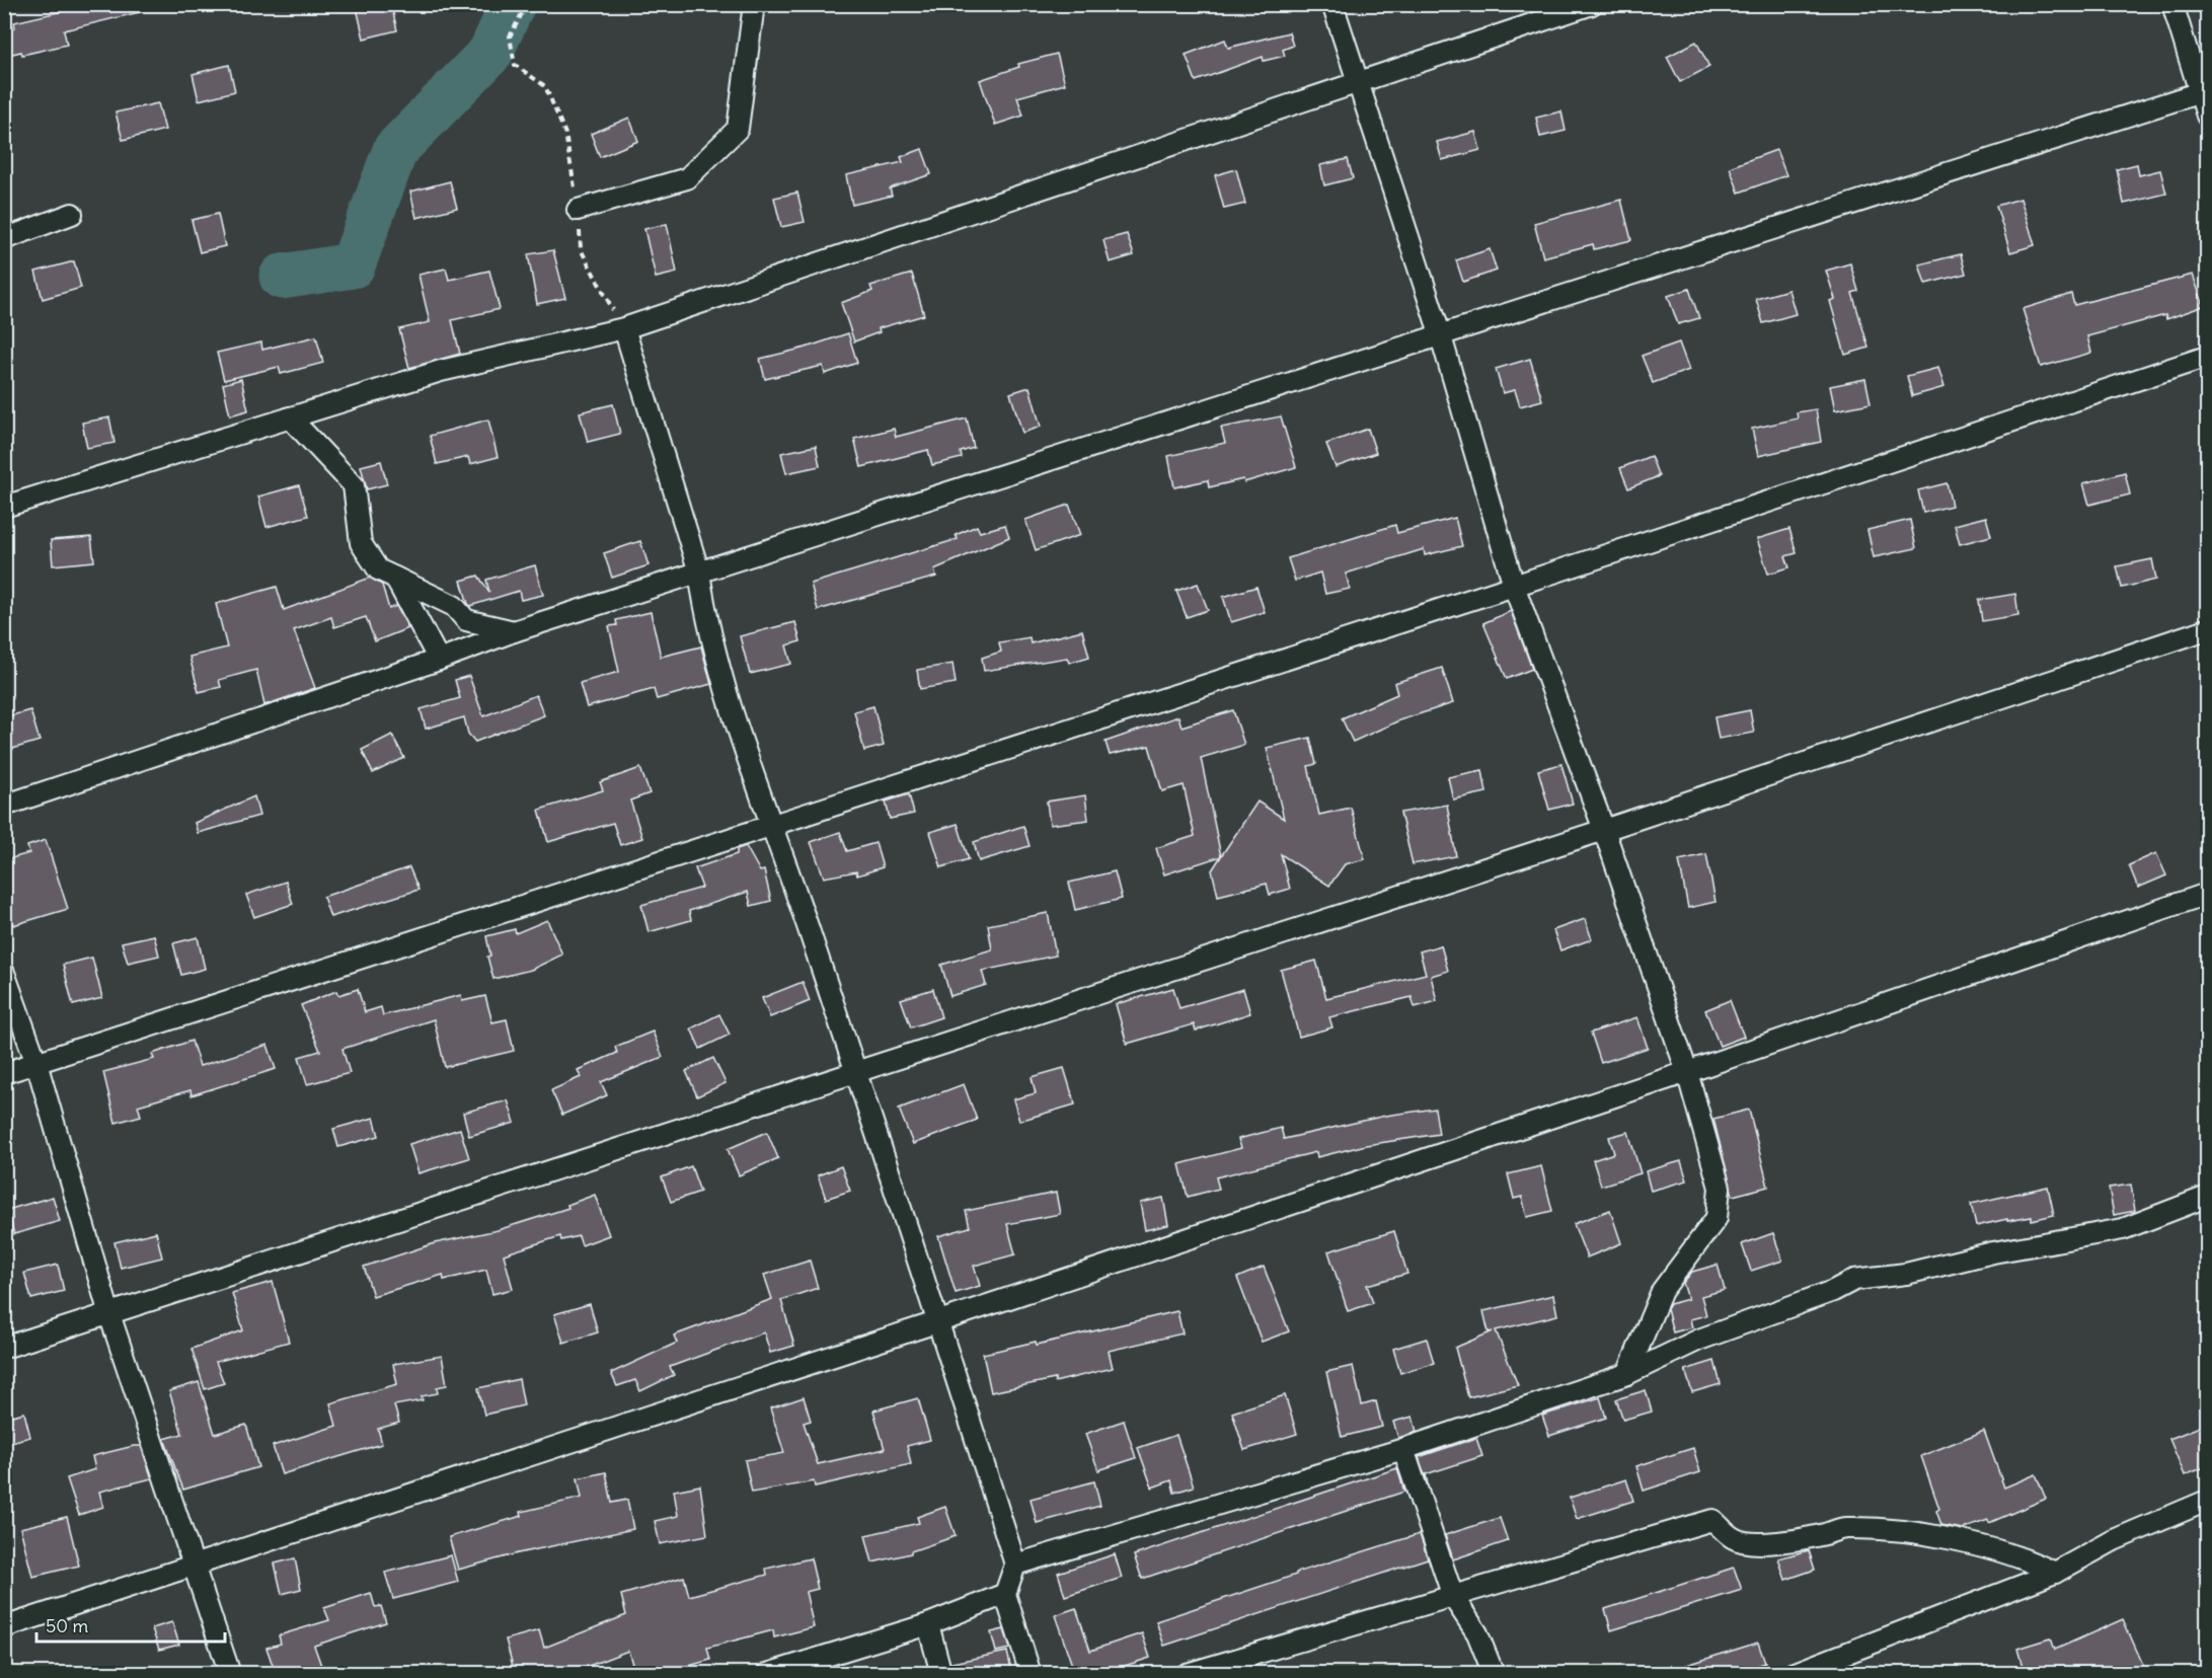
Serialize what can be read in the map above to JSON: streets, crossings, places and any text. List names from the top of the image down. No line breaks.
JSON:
{"scale_bar":"50 m"}
